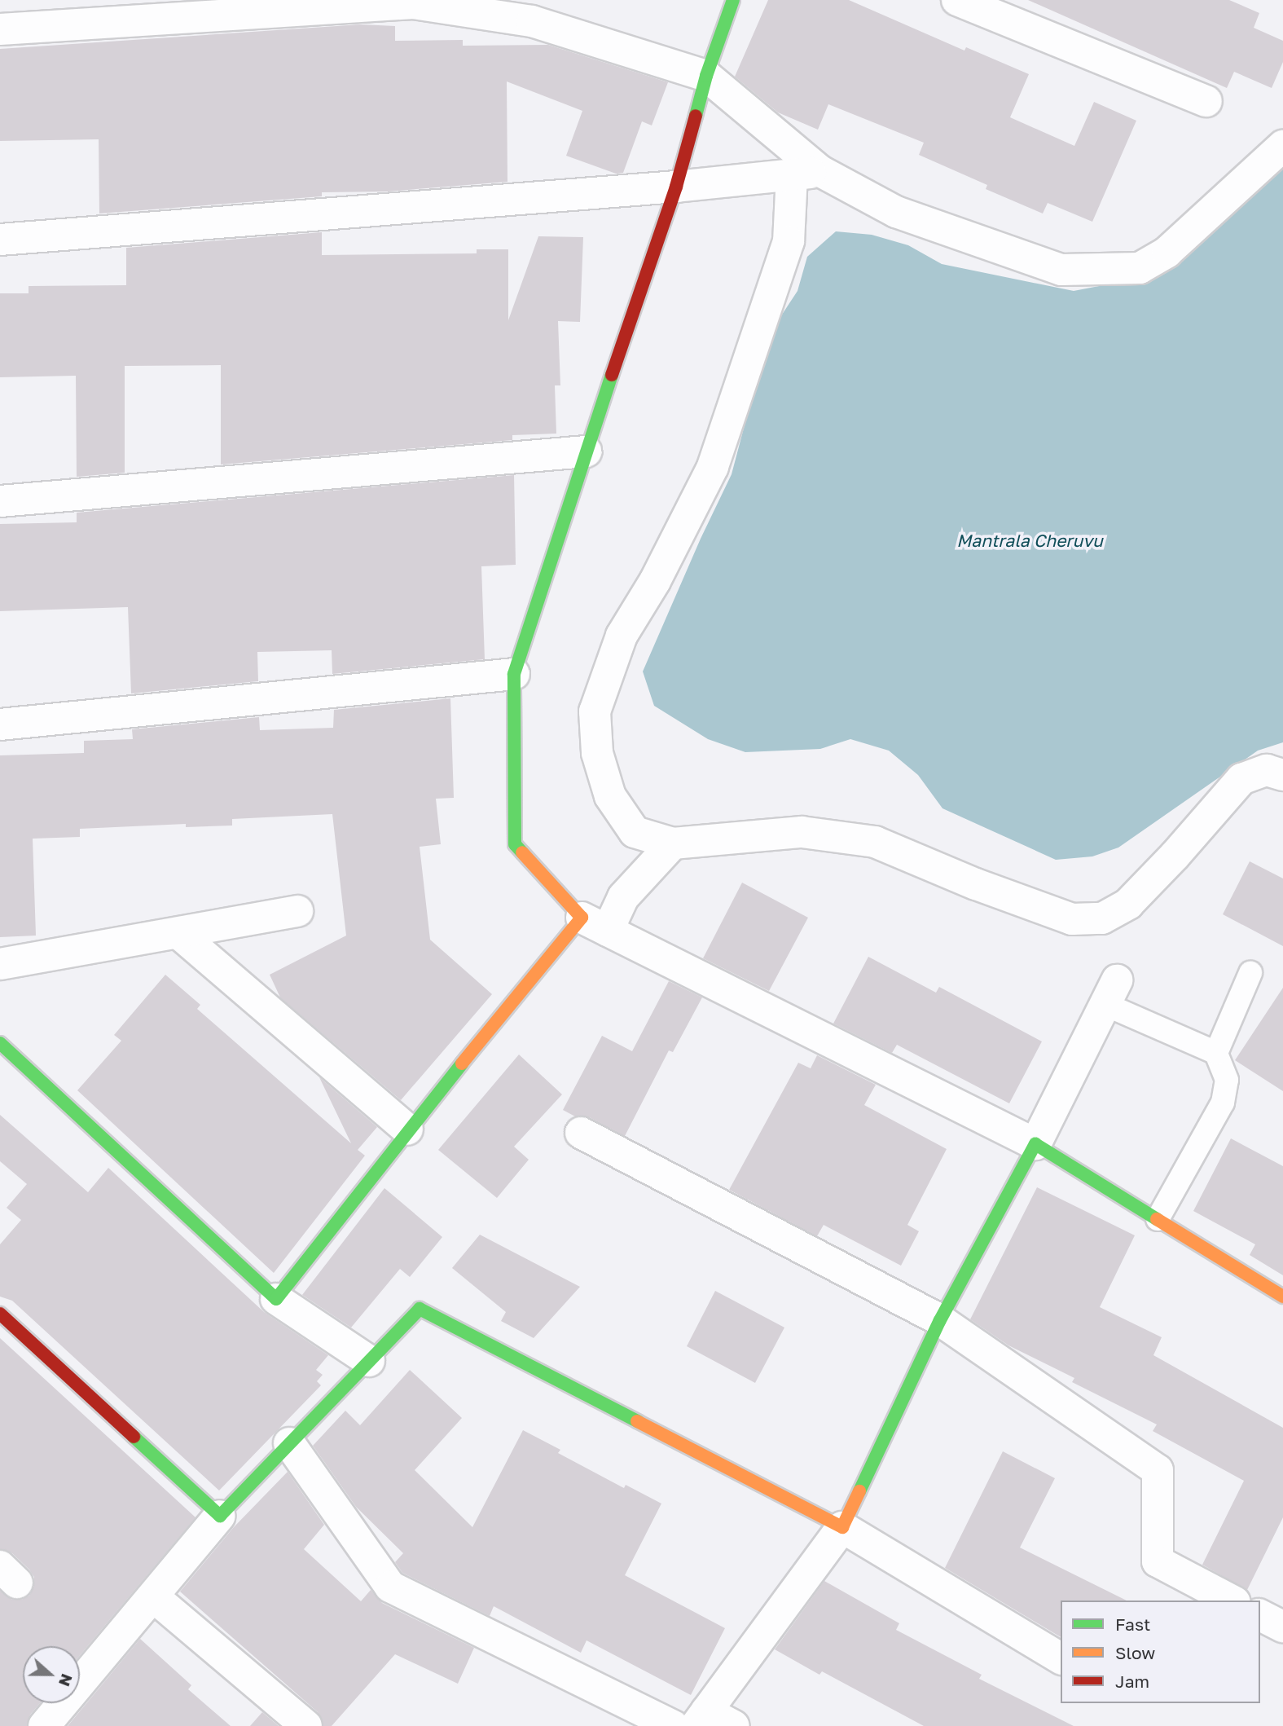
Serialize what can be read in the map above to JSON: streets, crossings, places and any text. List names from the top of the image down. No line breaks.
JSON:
{"water":["Mantrala Cheruvu"],"legend":["Fast","Slow","Jam"],"north":"right"}
